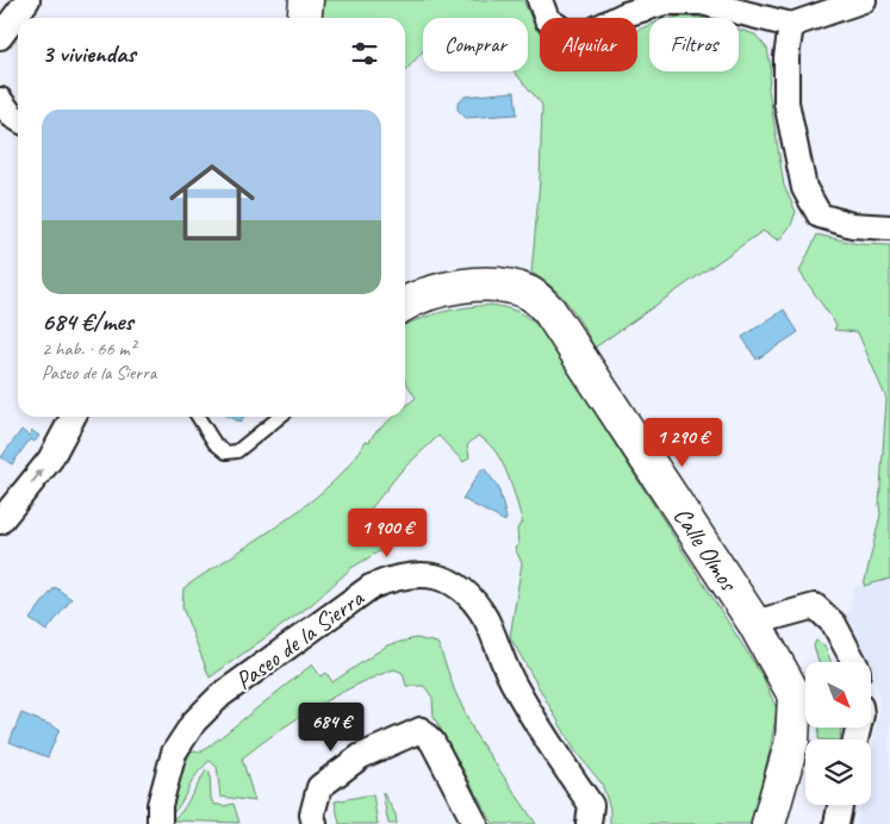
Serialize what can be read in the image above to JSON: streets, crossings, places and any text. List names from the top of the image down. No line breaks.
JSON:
{"streets":{"street":["Calle Olmos","Paseo de la Sierra"]},"north":"bottom right","page":{"chip":["Comprar","Alquilar","Filtros"],"heading":"3 viviendas","list":[{"name":"684 €/mes","note":"2 hab. · 66 m² · Paseo de la Sierra"}],"price":["1 290 €","1 900 €","684 €"]}}
